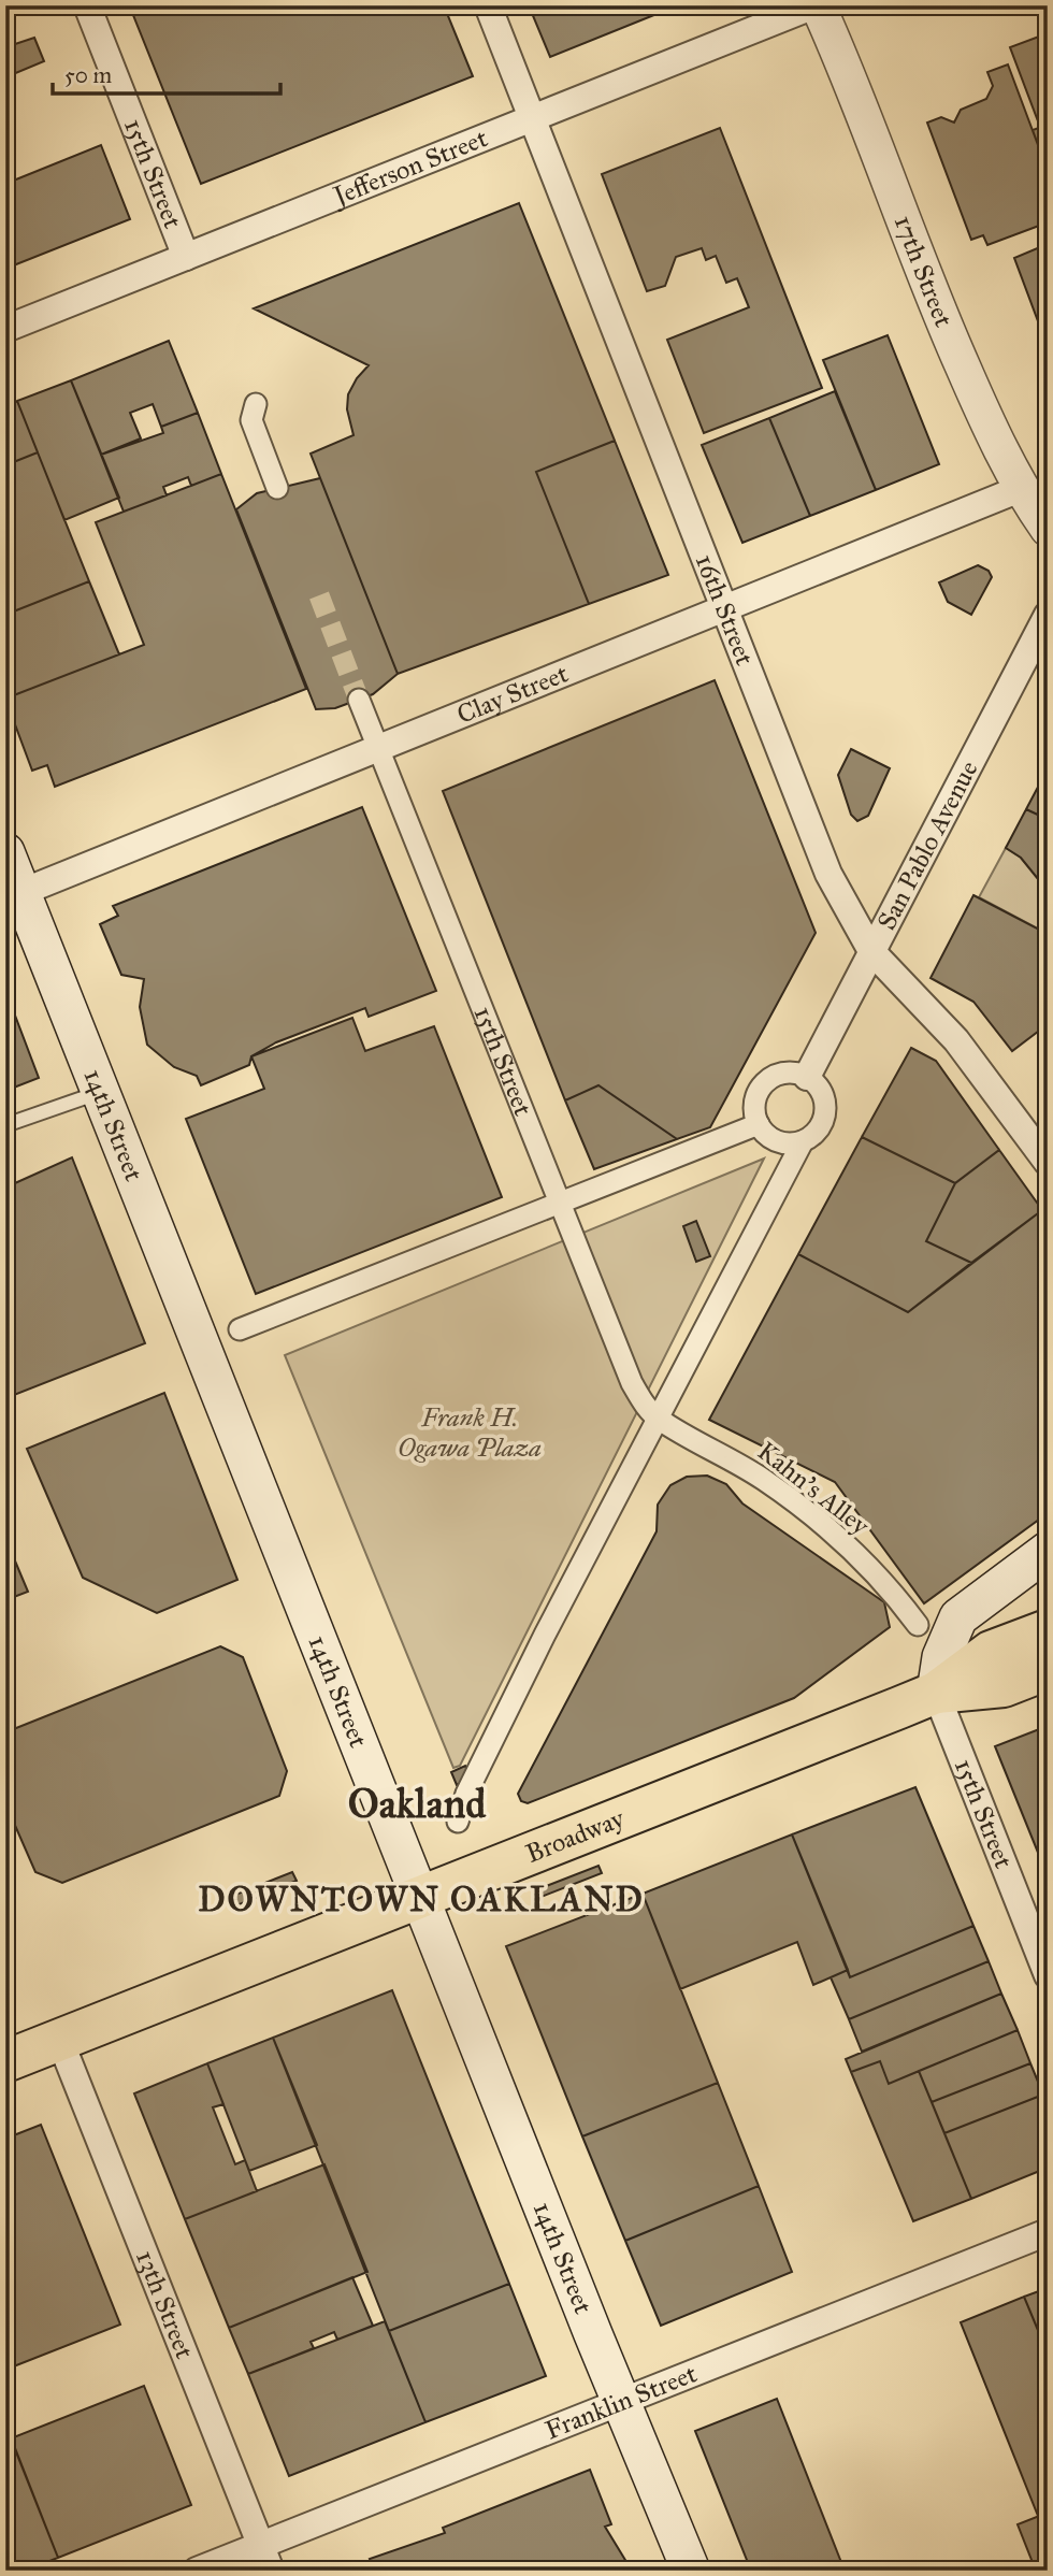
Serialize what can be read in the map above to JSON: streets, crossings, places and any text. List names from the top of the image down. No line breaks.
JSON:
{"streets":{"main road":["14th Street","Broadway"],"street":["Jefferson Street","15th Street","17th Street","16th Street","Clay Street","San Pablo Avenue","Kahn's Alley","13th Street","Franklin Street"]},"crossings":[["Jefferson Street","15th Street"],["Jefferson Street","17th Street"],["Jefferson Street","16th Street"],["15th Street","Clay Street"],["15th Street","Kahn's Alley"],["15th Street","Broadway"],["17th Street","Clay Street"],["16th Street","Clay Street"],["16th Street","San Pablo Avenue"],["Clay Street","14th Street"],["14th Street","Broadway"],["14th Street","Franklin Street"],["Broadway","13th Street"],["13th Street","Franklin Street"]],"districts":["Oakland","DOWNTOWN OAKLAND"],"parks":["Frank H. Ogawa Plaza"],"scale_bar":"50 m"}
